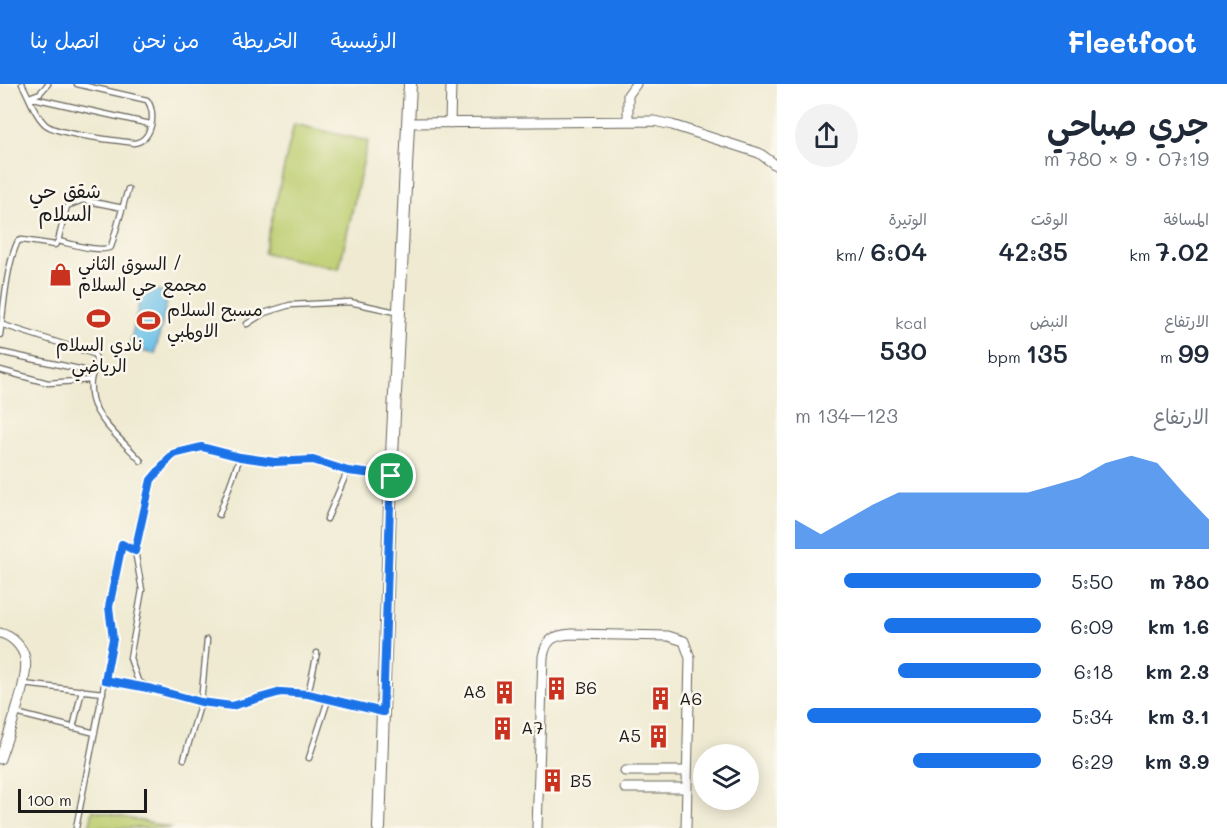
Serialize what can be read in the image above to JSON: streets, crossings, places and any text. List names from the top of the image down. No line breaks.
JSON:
{"districts":["شقق حي السلام"],"places":{"shop":["السوق الثاني / مجمع حي السلام"],"sports":["نادي السلام الرياضي","مسبح السلام الاولمبي"],"building":["B6","A8","A6","A7","A5","B5"]},"scale_bar":"100 m","page":{"header":"Fleetfoot","nav":["الرئيسية","الخريطة","من نحن","اتصل بنا"],"heading":["جري صباحي","07:19 · 9 × 780 m"],"stats":[["المسافة","7.02 km"],["الوقت","42:35"],["الوتيرة","6:04 /km"],["الارتفاع","99 m"],["النبض","135 bpm"],["kcal","530"]],"chart":["الارتفاع","123–134 m"],"list":[{"name":"780 m","note":"5:50"},{"name":"1.6 km","note":"6:09"},{"name":"2.3 km","note":"6:18"},{"name":"3.1 km","note":"5:34"},{"name":"3.9 km","note":"6:29"}],"scale":"100 m"}}
